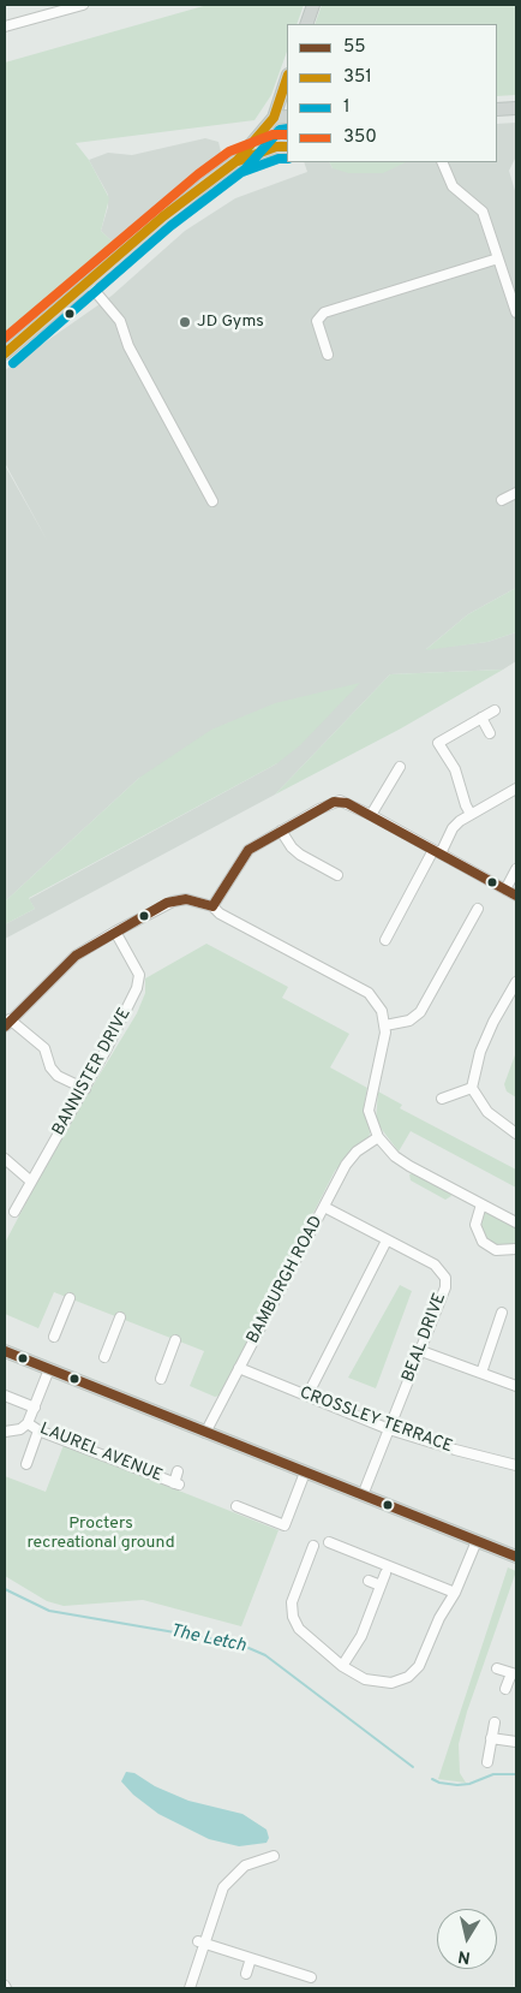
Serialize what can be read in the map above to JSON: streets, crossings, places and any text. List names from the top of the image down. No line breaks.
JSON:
{"streets":{"street":["BANNISTER DRIVE","BAMBURGH ROAD","BEAL DRIVE","CROSSLEY TERRACE","LAUREL AVENUE"]},"crossings":[["BAMBURGH ROAD","BEAL DRIVE"],["BAMBURGH ROAD","CROSSLEY TERRACE"],["BEAL DRIVE","CROSSLEY TERRACE"]],"water":["The Letch"],"parks":["Procters recreational ground"],"places":["JD Gyms"],"lines":["transit line 351","transit line 1","transit line 350","transit line 55"],"legend":["55","351","1","350"],"north":"bottom"}
